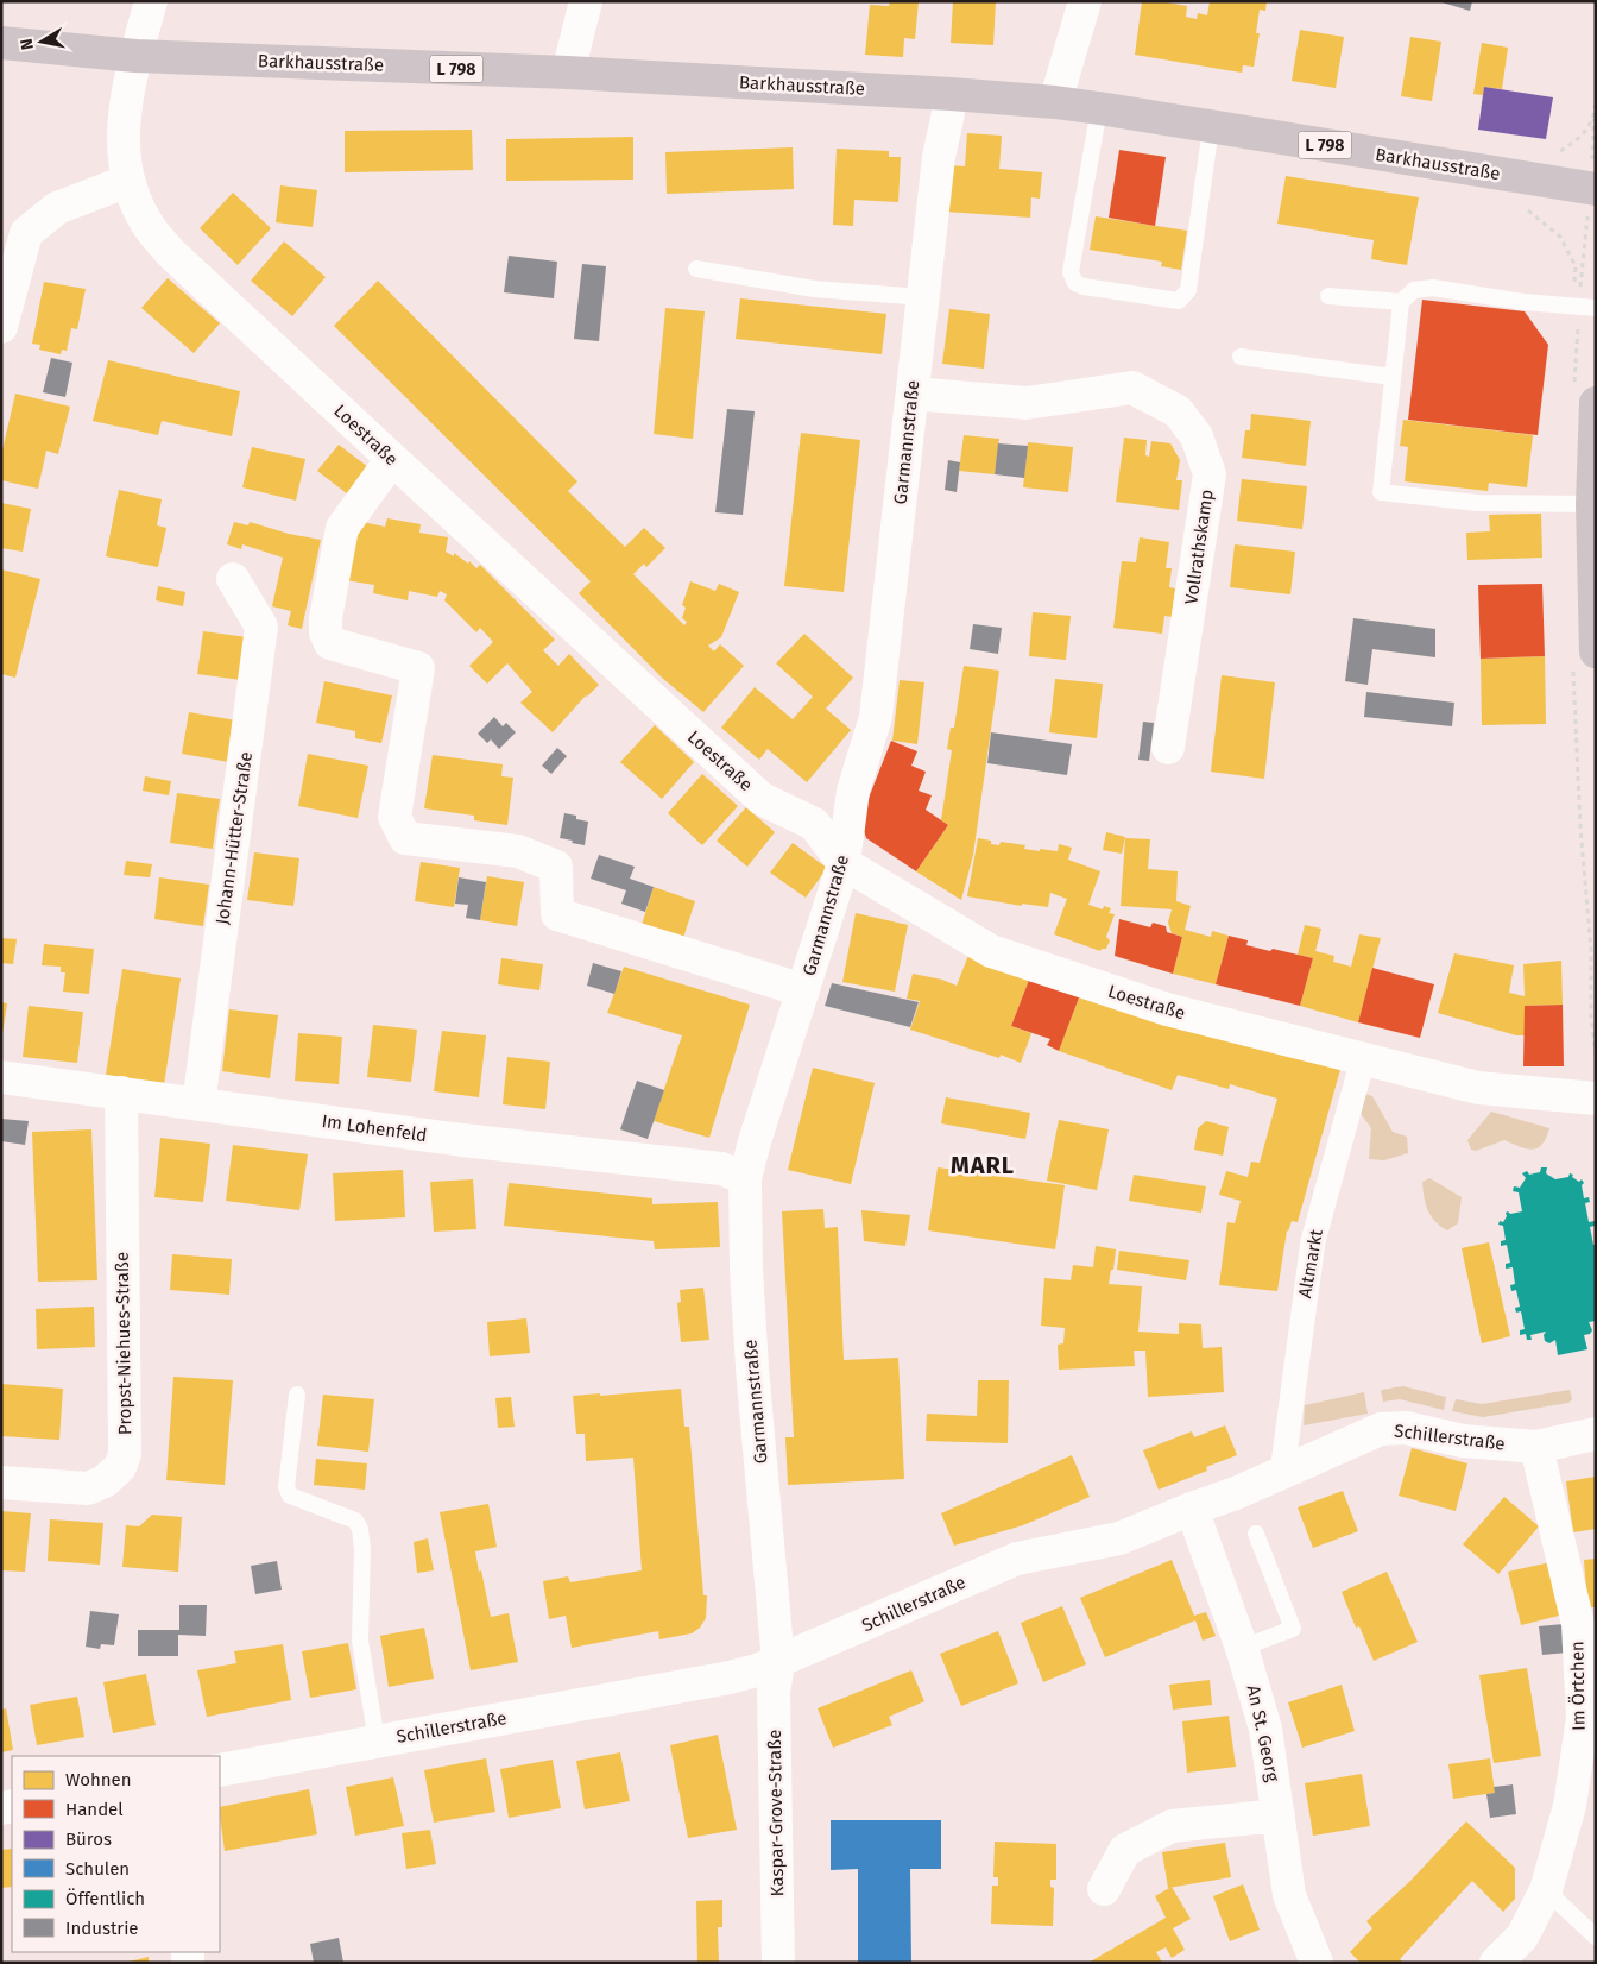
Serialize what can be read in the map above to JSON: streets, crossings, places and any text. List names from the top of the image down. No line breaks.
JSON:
{"streets":{"main road":["Barkhausstraße","L 798"],"street":["Loestraße","Garmannstraße","Vollrathskamp","Johann-Hütter-Straße","Im Lohenfeld","Altmarkt","Propst-Niehues-Straße","Schillerstraße","Im Örtchen","An St. Georg","Kaspar-Grove-Straße"]},"crossings":[["Barkhausstraße","Loestraße"],["Barkhausstraße","Garmannstraße"],["Loestraße","Garmannstraße"],["Loestraße","Altmarkt"],["Garmannstraße","Vollrathskamp"],["Garmannstraße","Im Lohenfeld"],["Garmannstraße","Schillerstraße"],["Garmannstraße","Kaspar-Grove-Straße"],["Johann-Hütter-Straße","Im Lohenfeld"],["Im Lohenfeld","Propst-Niehues-Straße"],["Altmarkt","Schillerstraße"],["Schillerstraße","Im Örtchen"],["Schillerstraße","An St. Georg"],["Schillerstraße","Kaspar-Grove-Straße"]],"districts":["MARL"],"legend":["Wohnen","Handel","Büros","Schulen","Öffentlich","Industrie"],"north":"left"}
